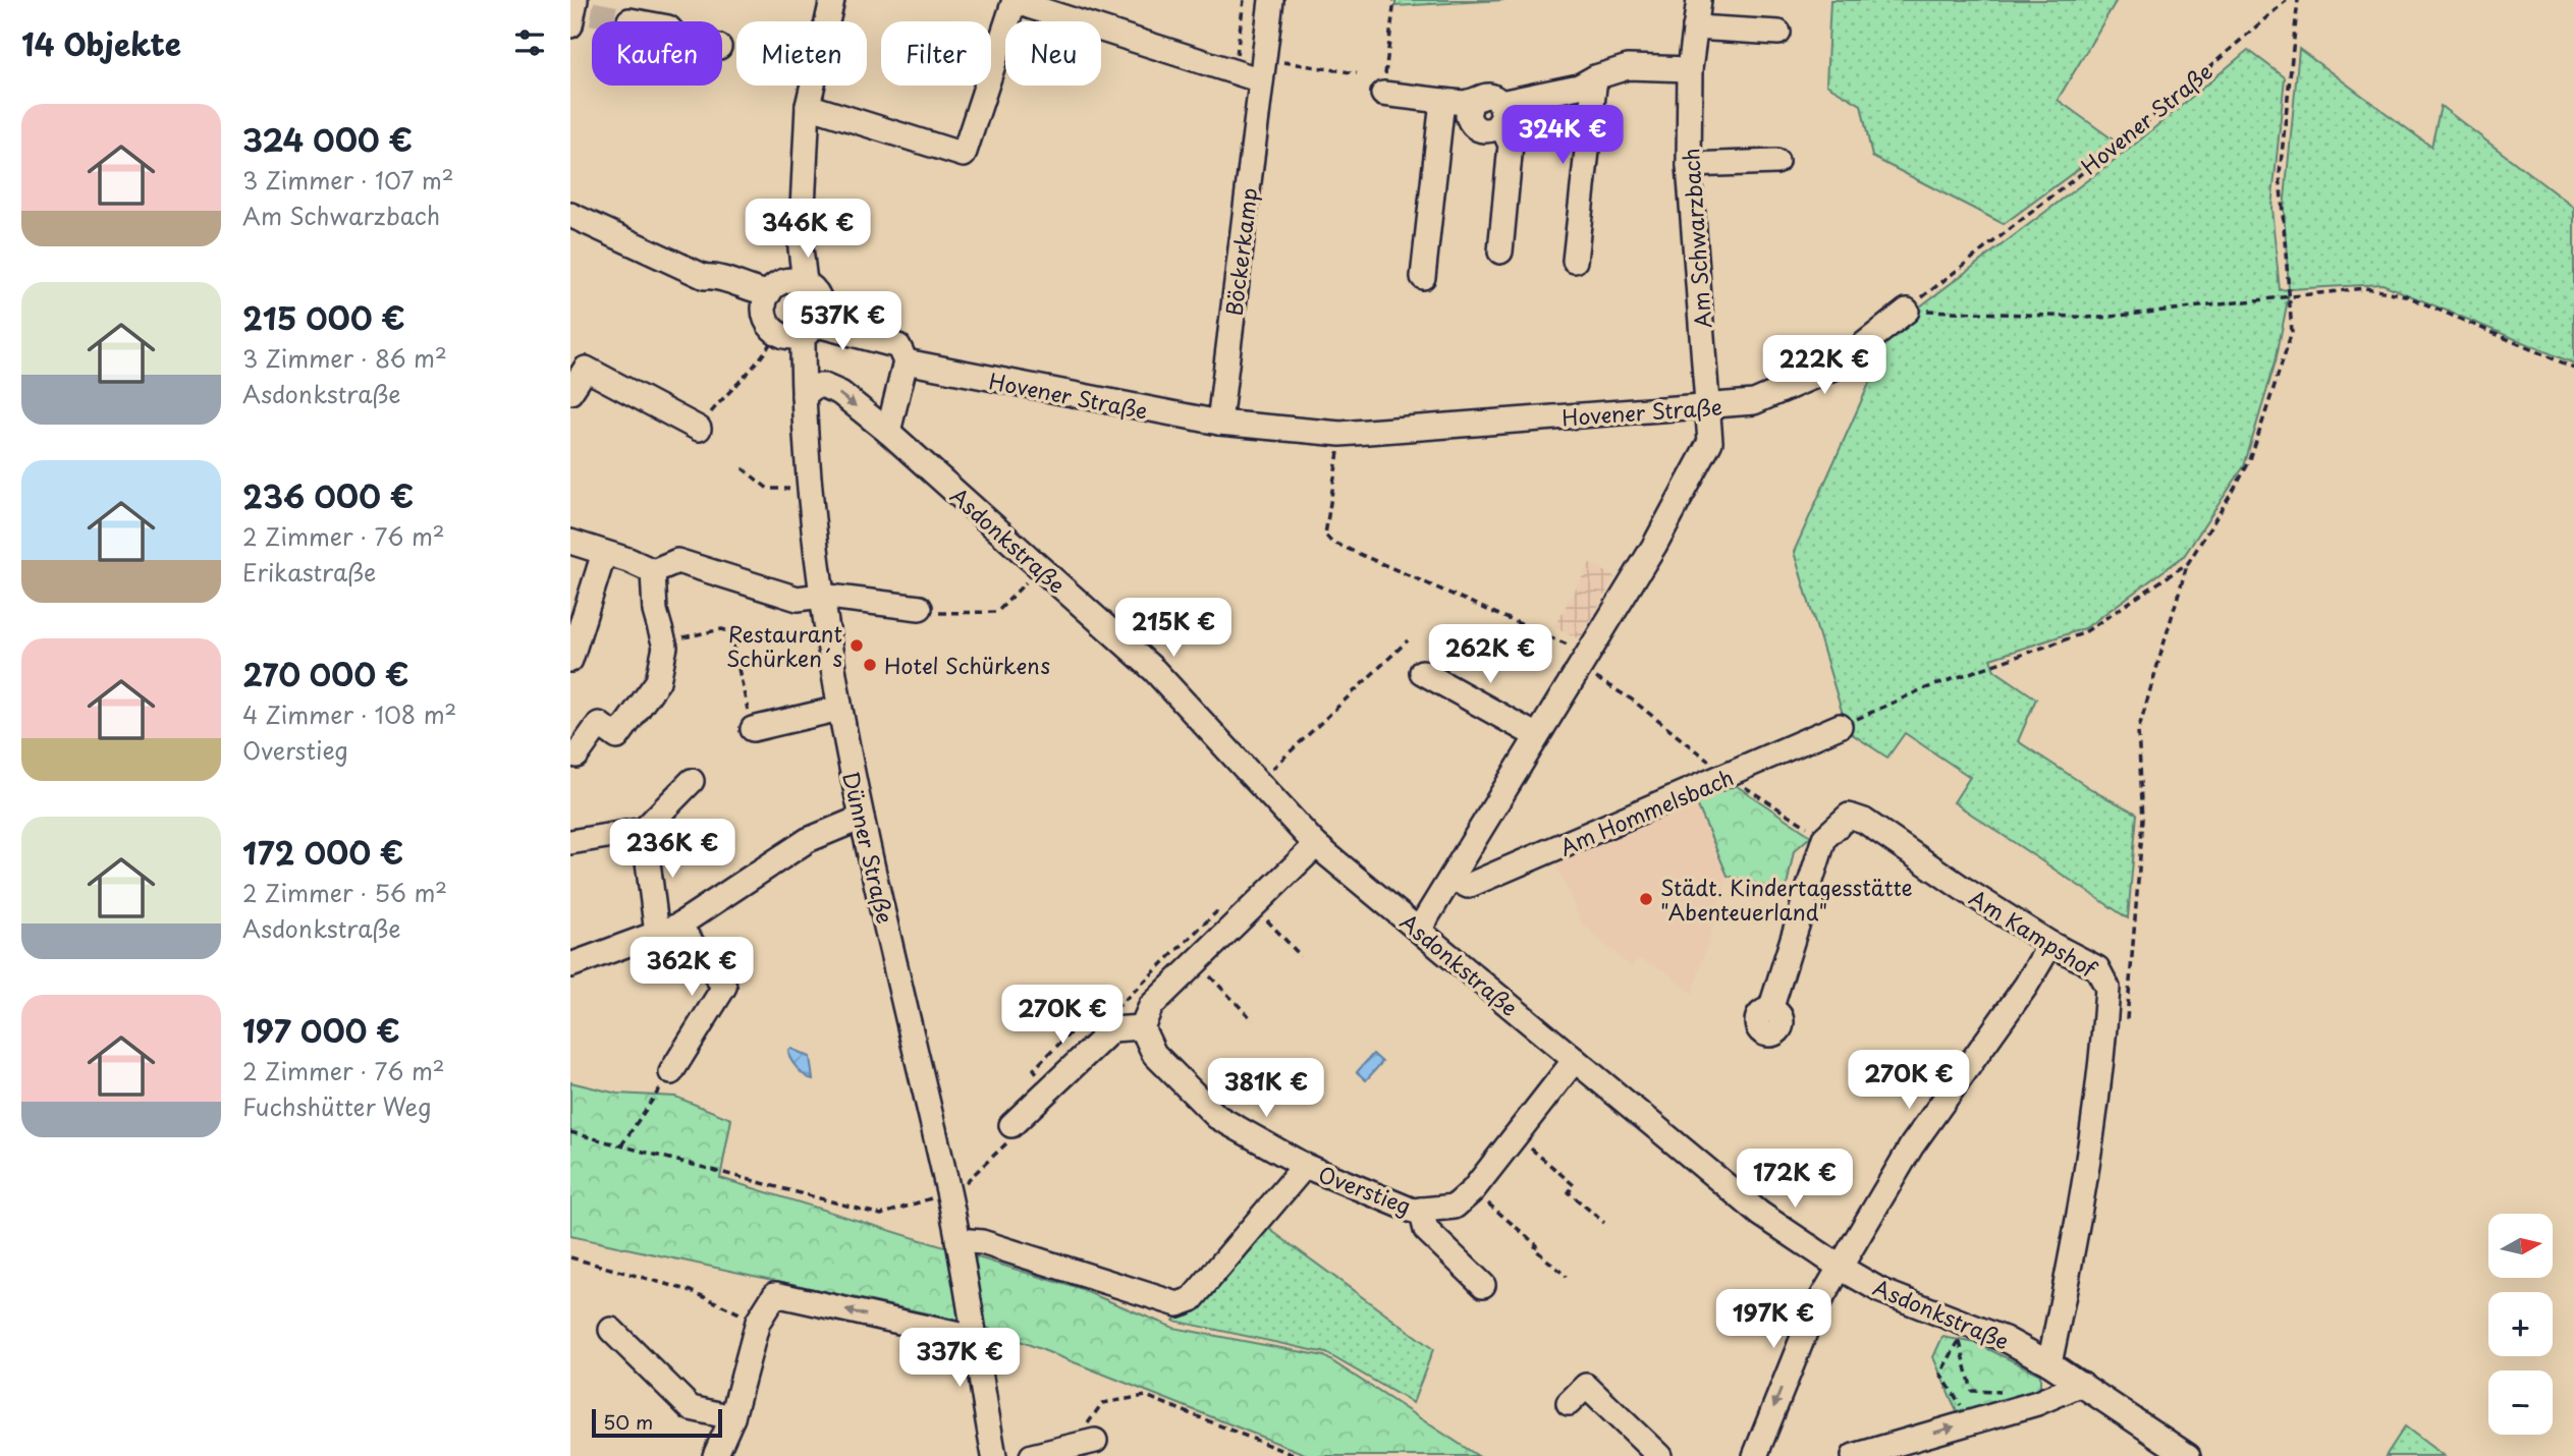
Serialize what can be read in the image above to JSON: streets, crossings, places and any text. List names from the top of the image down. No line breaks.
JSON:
{"streets":{"street":["Hovener Straße","Am Schwarzbach","Böckerkamp","Asdonkstraße","Am Hommelsbach","Dünner Straße","Am Kampshof","Overstieg"]},"crossings":[["Hovener Straße","Am Schwarzbach"],["Hovener Straße","Böckerkamp"],["Asdonkstraße","Dünner Straße"],["Asdonkstraße","Am Kampshof"],["Asdonkstraße","Overstieg"]],"places":["Restaurant Schürken´s","Hotel Schürkens","Städt. Kindertagesstätte \"Abenteuerland\""],"scale_bar":"50 m","north":"right","page":{"heading":"14 Objekte","chip":["Kaufen","Mieten","Filter","Neu"],"list":[{"name":"324 000 €","note":"3 Zimmer · 107 m² · Am Schwarzbach"},{"name":"215 000 €","note":"3 Zimmer · 86 m² · Asdonkstraße"},{"name":"236 000 €","note":"2 Zimmer · 76 m² · Erikastraße"},{"name":"270 000 €","note":"4 Zimmer · 108 m² · Overstieg"},{"name":"172 000 €","note":"2 Zimmer · 56 m² · Asdonkstraße"},{"name":"197 000 €","note":"2 Zimmer · 76 m² · Fuchshütter Weg"}],"price":["324K €","346K €","537K €","222K €","215K €","262K €","236K €","362K €","270K €","270K €","381K €","172K €","197K €","337K €"],"map_buttons":["+","−"],"scale":"50 m"}}
